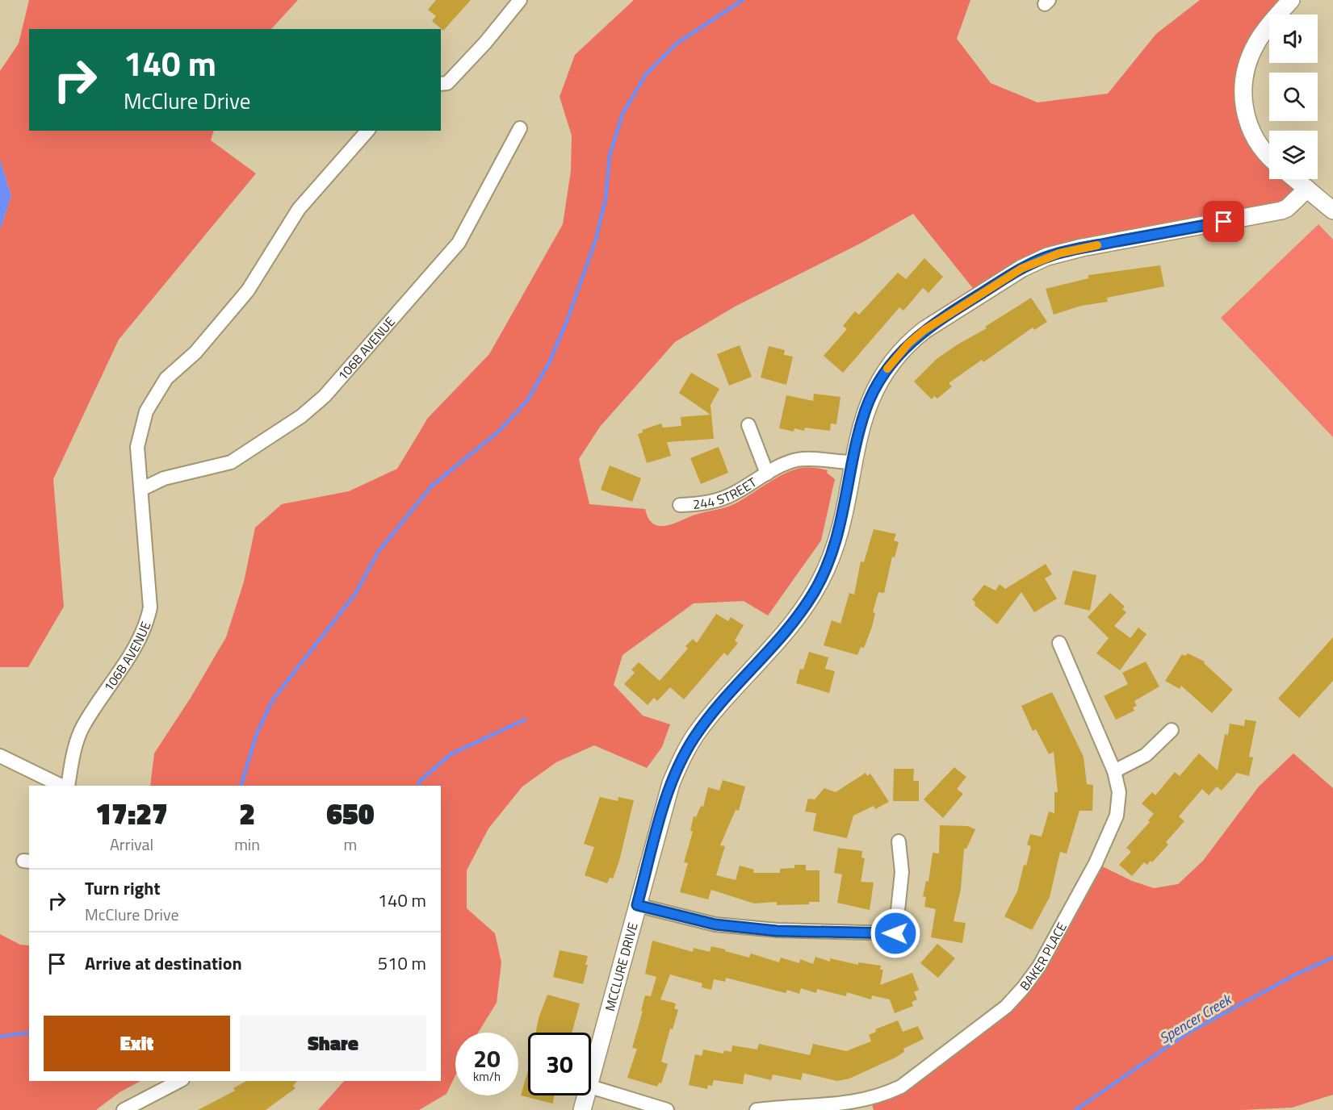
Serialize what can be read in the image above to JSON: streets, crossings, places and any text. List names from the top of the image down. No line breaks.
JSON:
{"streets":{"street":["106B AVENUE","244 STREET","BAKER PLACE","MCCLURE DRIVE"]},"crossings":[["244 STREET","MCCLURE DRIVE"]],"water":["Spencer Creek"],"page":{"turn":["140 m","McClure Drive"],"eta":["17:27","Arrival","2","min","650","m"],"list":[{"name":"Turn right","note":"McClure Drive","value":"140 m"},{"name":"Arrive at destination","value":"510 m"}],"buttons":["Exit","Share"],"speed":"20 km/h","limit":"30"}}
